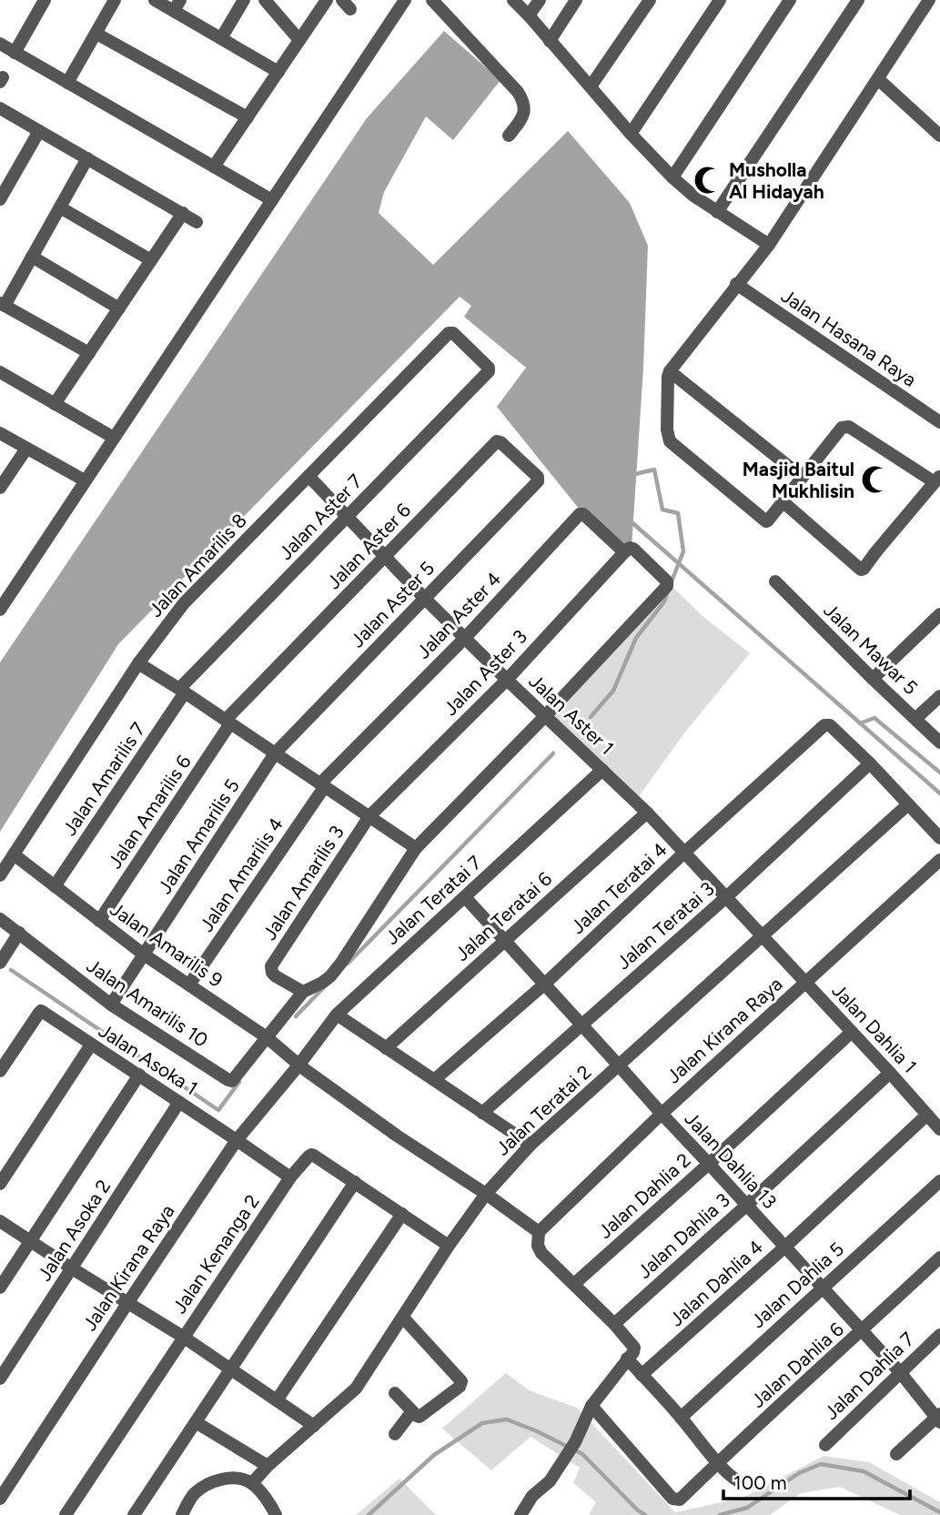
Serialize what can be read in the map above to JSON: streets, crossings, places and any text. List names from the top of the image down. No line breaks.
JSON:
{"streets":{"street":["Jalan Hasana Raya","Jalan Aster 7","Jalan Aster 6","Jalan Amarilis 8","Jalan Aster 5","Jalan Aster 4","Jalan Mawar 5","Jalan Aster 3","Jalan Aster 1","Jalan Amarilis 7","Jalan Amarilis 6","Jalan Amarilis 5","Jalan Amarilis 4","Jalan Amarilis 3","Jalan Teratai 4","Jalan Teratai 7","Jalan Teratai 6","Jalan Teratai 3","Jalan Amarilis 9","Jalan Amarilis 10","Jalan Dahlia 1","Jalan Kirana Raya","Jalan Asoka 1","Jalan Teratai 2","Jalan Dahlia 13","Jalan Dahlia 2","Jalan Asoka 2","Jalan Dahlia 3","Jalan Kenanga 2","Jalan Dahlia 4","Jalan Dahlia 5","Jalan Dahlia 6","Jalan Dahlia 7"]},"crossings":[["Jalan Aster 7","Jalan Amarilis 8"],["Jalan Aster 7","Jalan Aster 1"],["Jalan Aster 7","Jalan Amarilis 7"],["Jalan Aster 6","Jalan Aster 5"],["Jalan Aster 6","Jalan Aster 1"],["Jalan Aster 6","Jalan Amarilis 6"],["Jalan Amarilis 8","Jalan Aster 1"],["Jalan Amarilis 8","Jalan Amarilis 9"],["Jalan Aster 5","Jalan Aster 1"],["Jalan Aster 5","Jalan Amarilis 5"],["Jalan Aster 4","Jalan Aster 3"],["Jalan Aster 4","Jalan Aster 1"],["Jalan Aster 4","Jalan Amarilis 4"],["Jalan Aster 3","Jalan Aster 1"],["Jalan Aster 3","Jalan Amarilis 3"],["Jalan Aster 1","Jalan Teratai 4"],["Jalan Aster 1","Jalan Teratai 7"],["Jalan Aster 1","Jalan Teratai 6"],["Jalan Aster 1","Jalan Teratai 3"],["Jalan Aster 1","Jalan Dahlia 1"],["Jalan Aster 1","Jalan Kirana Raya"],["Jalan Aster 1","Jalan Teratai 2"],["Jalan Amarilis 7","Jalan Amarilis 9"],["Jalan Amarilis 6","Jalan Amarilis 9"],["Jalan Amarilis 5","Jalan Amarilis 9"],["Jalan Amarilis 5","Jalan Amarilis 10"],["Jalan Amarilis 4","Jalan Amarilis 9"],["Jalan Teratai 4","Jalan Teratai 3"],["Jalan Teratai 4","Jalan Dahlia 13"],["Jalan Teratai 7","Jalan Amarilis 9"],["Jalan Teratai 7","Jalan Kirana Raya"],["Jalan Teratai 7","Jalan Dahlia 13"],["Jalan Teratai 6","Jalan Dahlia 13"],["Jalan Teratai 3","Jalan Dahlia 13"],["Jalan Amarilis 9","Jalan Amarilis 10"],["Jalan Amarilis 9","Jalan Kirana Raya"],["Jalan Amarilis 9","Jalan Teratai 2"],["Jalan Dahlia 1","Jalan Kirana Raya"],["Jalan Dahlia 1","Jalan Dahlia 2"],["Jalan Dahlia 1","Jalan Dahlia 3"],["Jalan Dahlia 1","Jalan Dahlia 4"],["Jalan Kirana Raya","Jalan Asoka 1"],["Jalan Kirana Raya","Jalan Dahlia 13"],["Jalan Asoka 1","Jalan Asoka 2"],["Jalan Asoka 1","Jalan Kenanga 2"],["Jalan Teratai 2","Jalan Dahlia 13"],["Jalan Teratai 2","Jalan Kenanga 2"],["Jalan Dahlia 13","Jalan Dahlia 2"],["Jalan Dahlia 13","Jalan Dahlia 3"],["Jalan Dahlia 13","Jalan Dahlia 4"],["Jalan Dahlia 13","Jalan Dahlia 5"],["Jalan Dahlia 13","Jalan Dahlia 6"],["Jalan Dahlia 13","Jalan Dahlia 7"]],"places":{"mosque":["Musholla Al Hidayah","Masjid Baitul Mukhlisin"]},"scale_bar":"100 m"}
